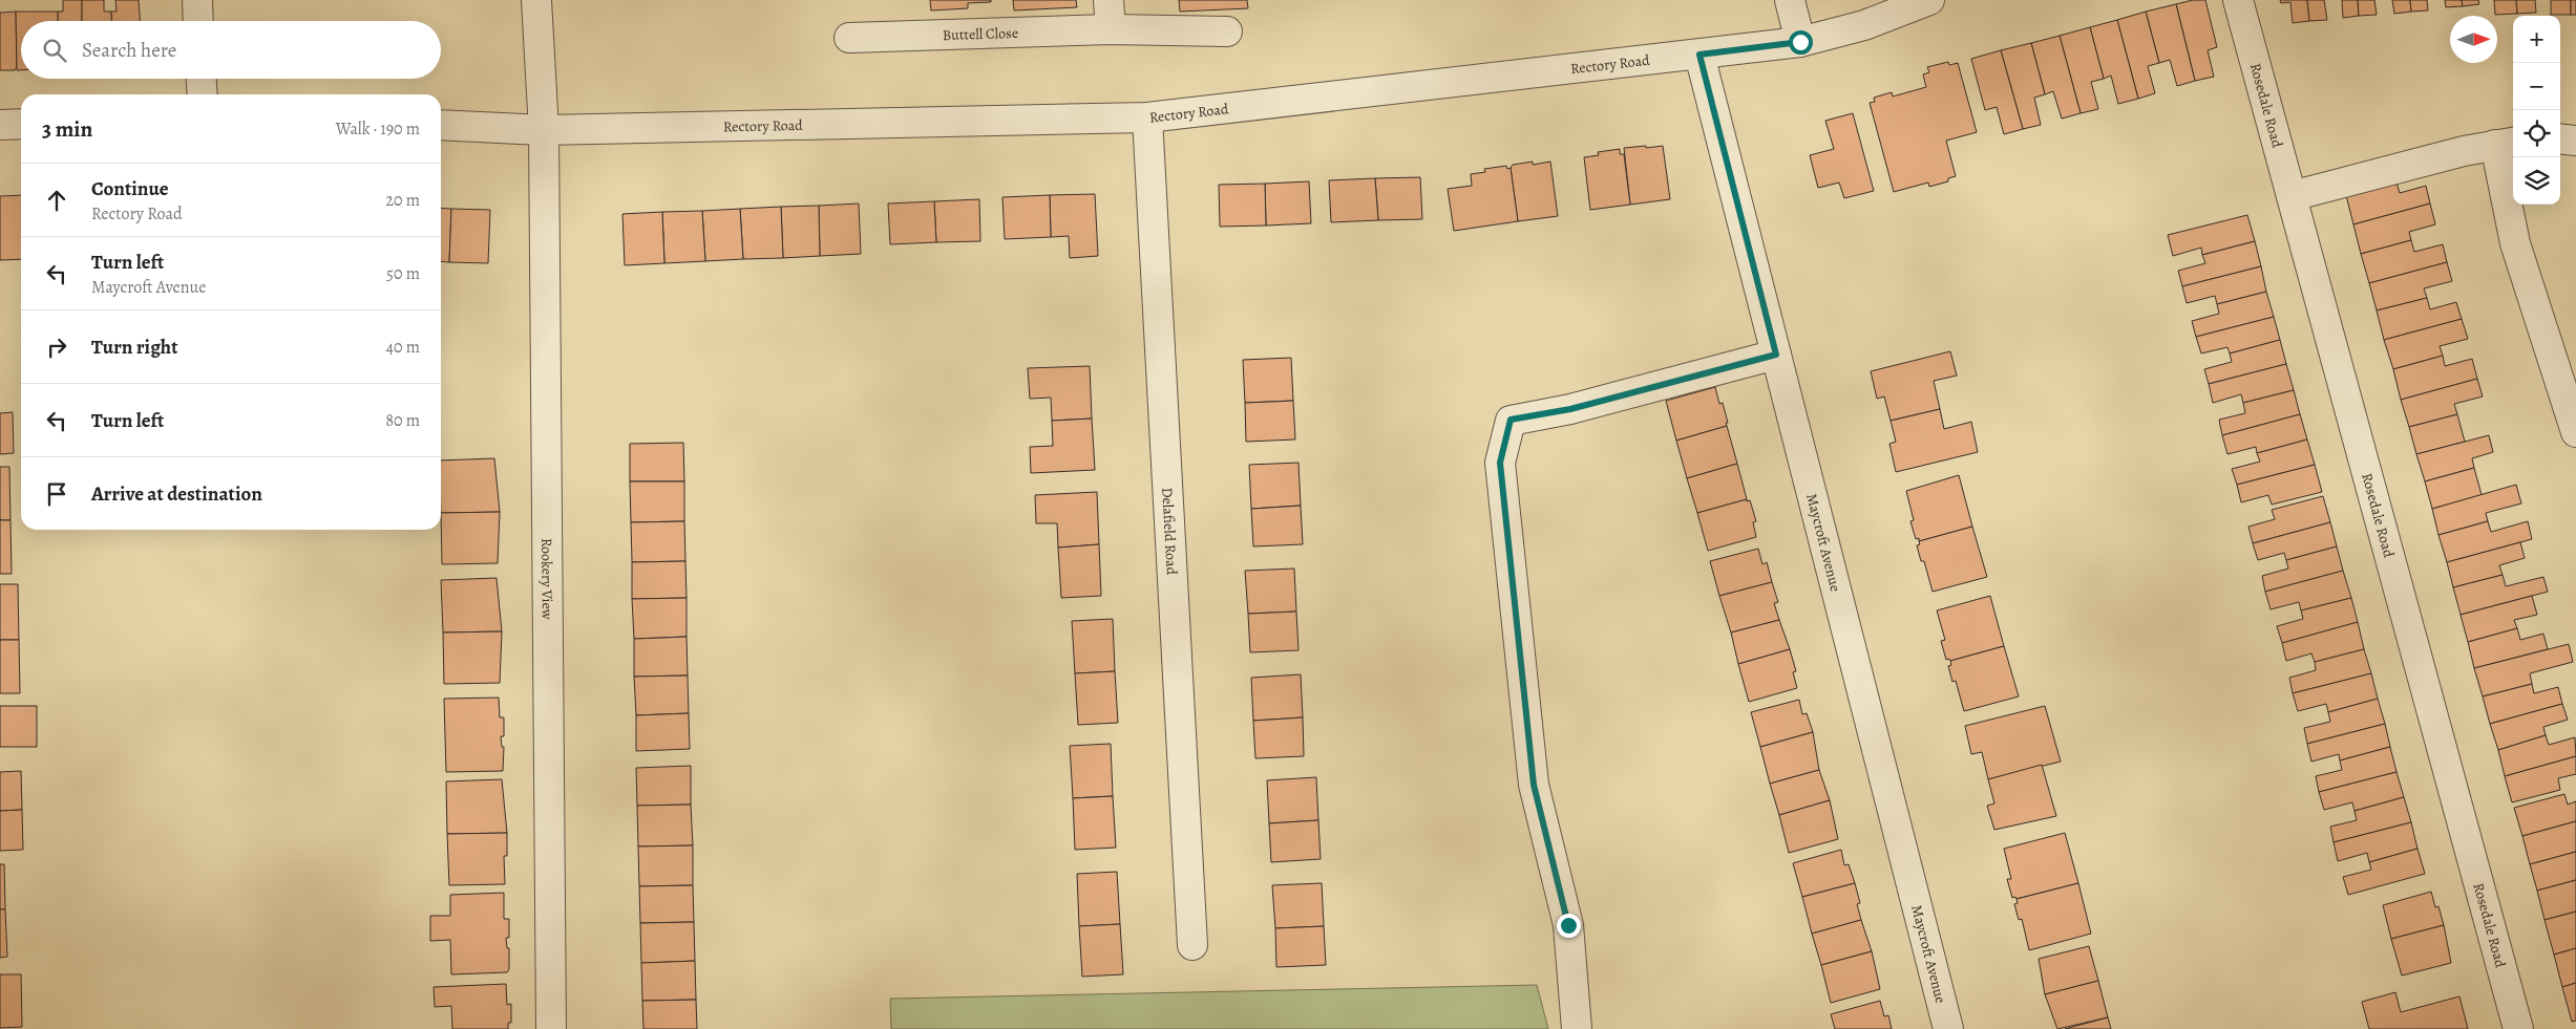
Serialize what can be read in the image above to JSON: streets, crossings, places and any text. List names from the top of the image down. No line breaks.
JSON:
{"streets":{"street":["Buttell Close","Rectory Road","Rosedale Road","Delafield Road","Maycroft Avenue","Rookery View"]},"crossings":[["Rectory Road","Delafield Road"],["Rectory Road","Maycroft Avenue"],["Rectory Road","Rookery View"]],"north":"right","page":{"map_buttons":["+","−"],"search":"Search here","heading":["3 min","Walk · 190 m"],"list":[["Continue","Rectory Road","20 m"],["Turn left","Maycroft Avenue","50 m"],["Turn right","40 m"],["Turn left","80 m"],"Arrive at destination"]}}
